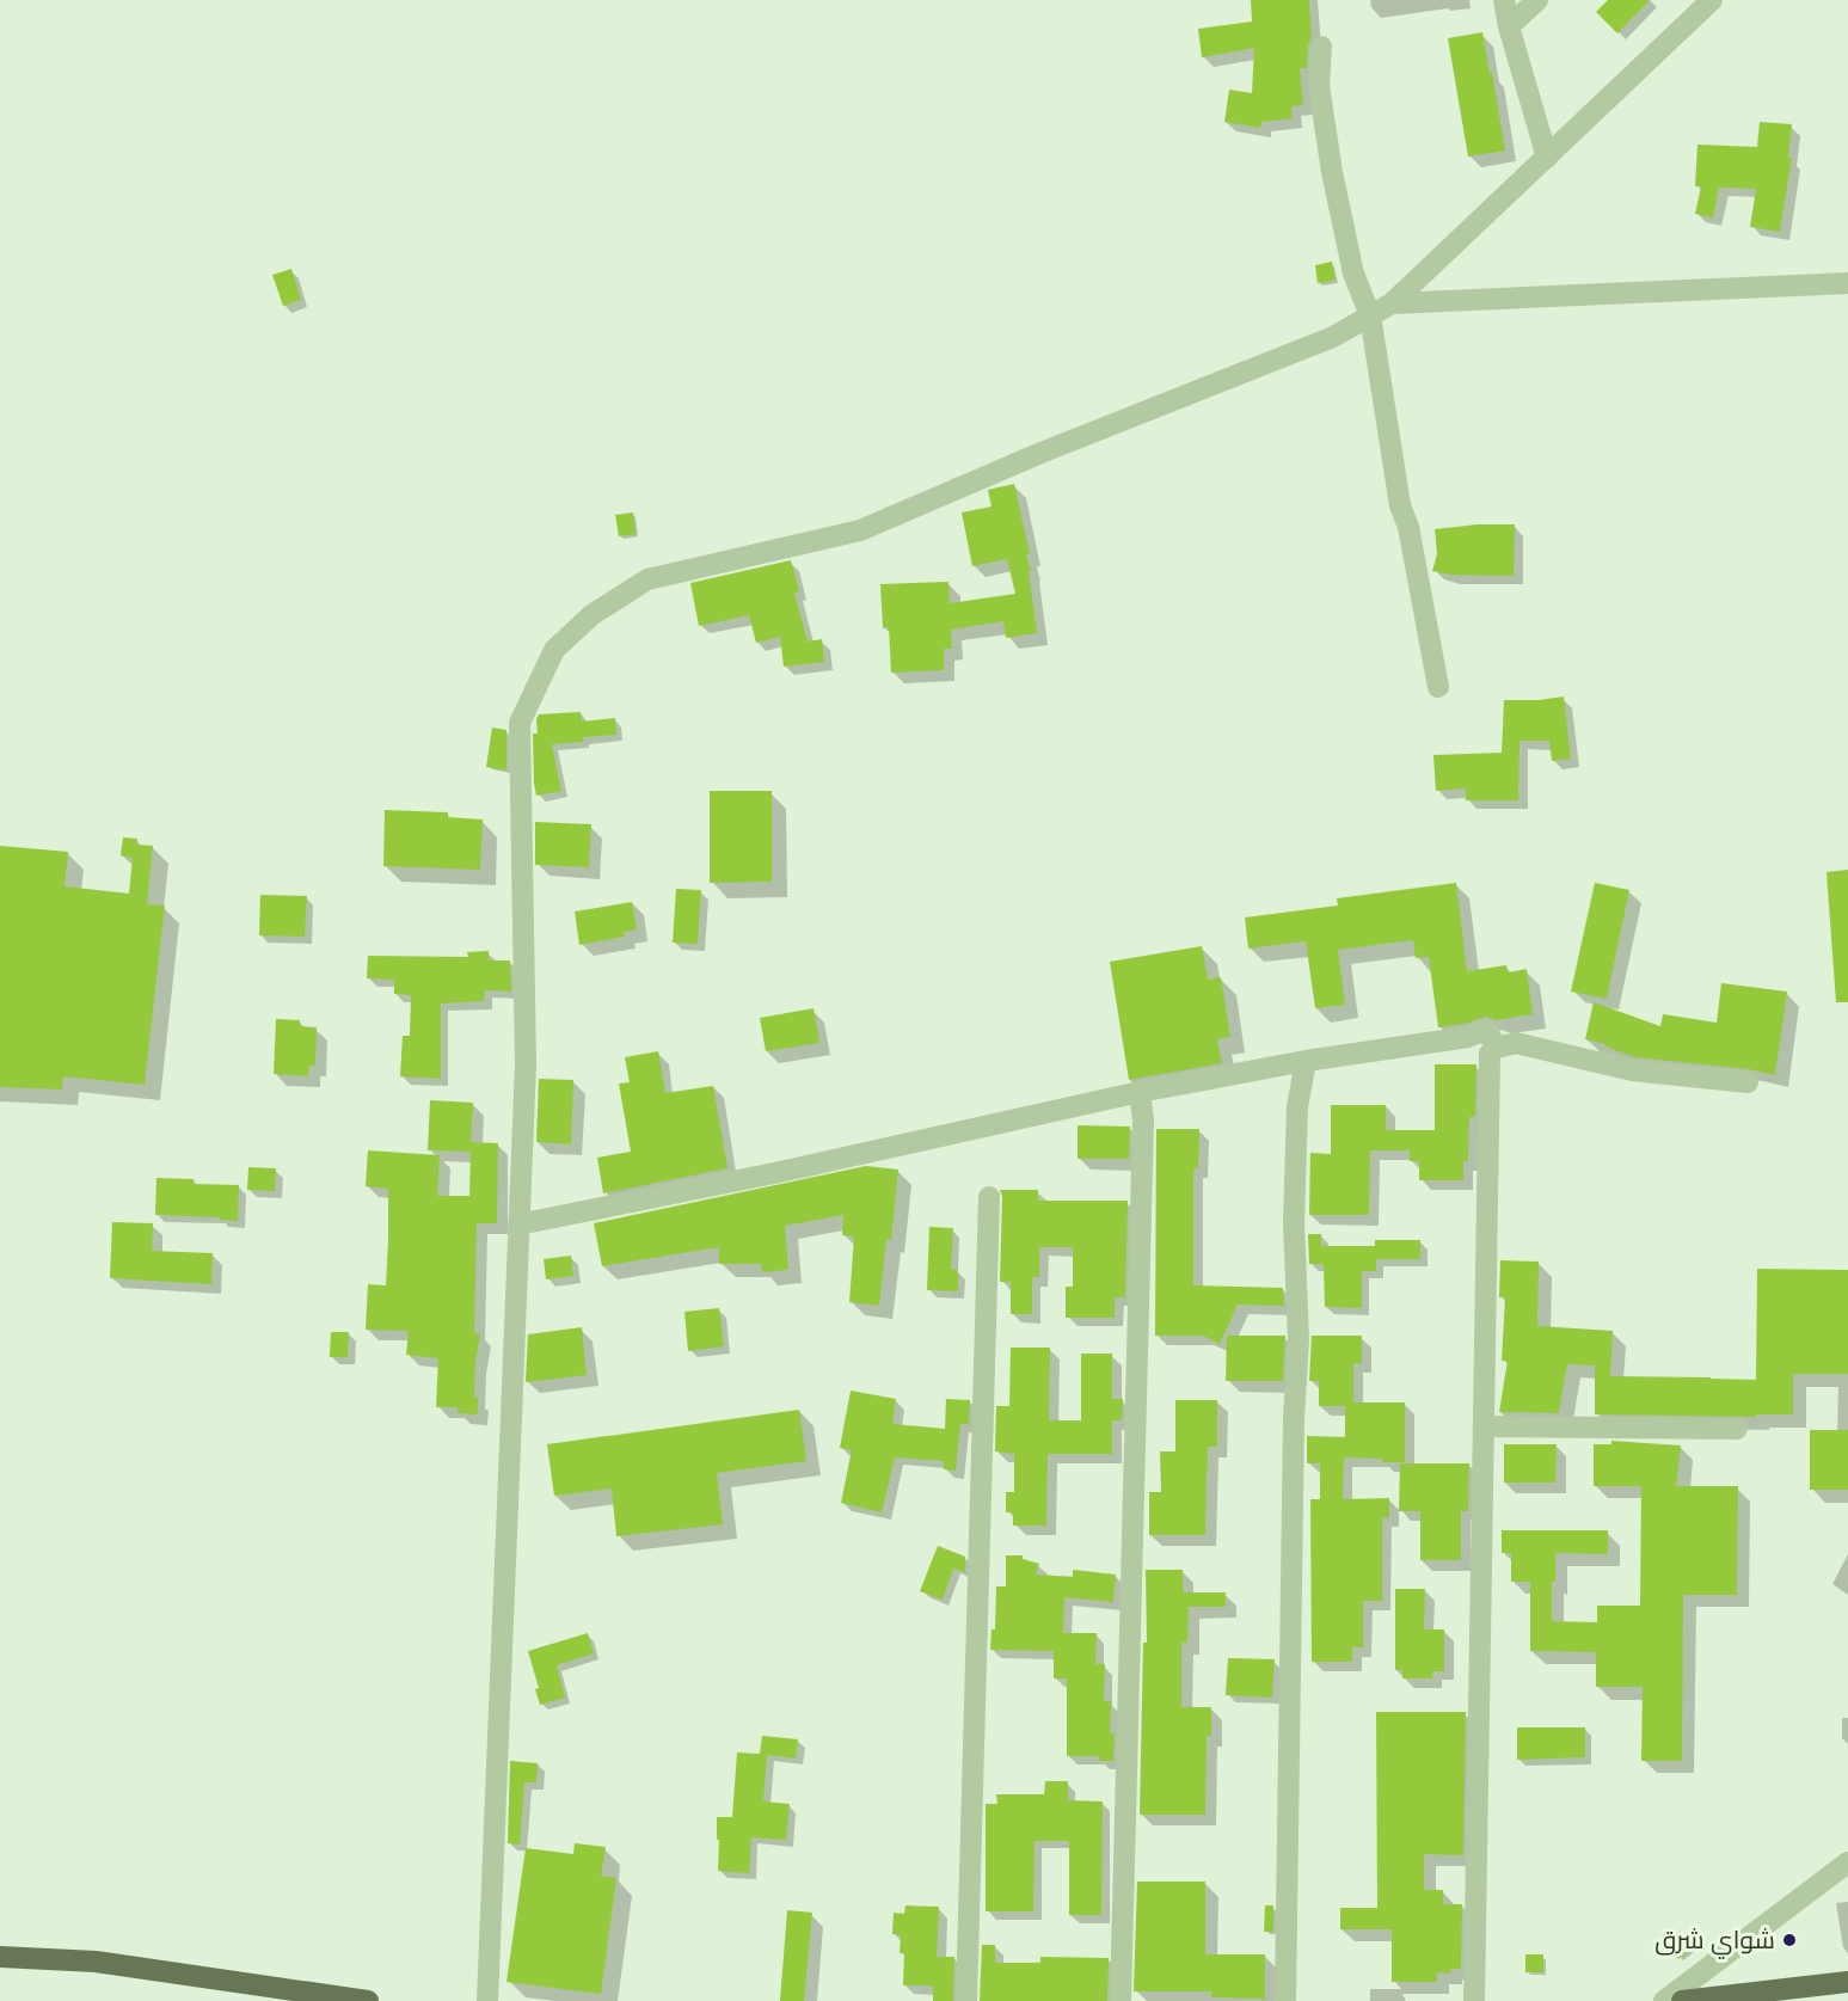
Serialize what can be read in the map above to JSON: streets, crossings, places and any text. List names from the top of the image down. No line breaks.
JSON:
{"places":["شواي شرق"]}
